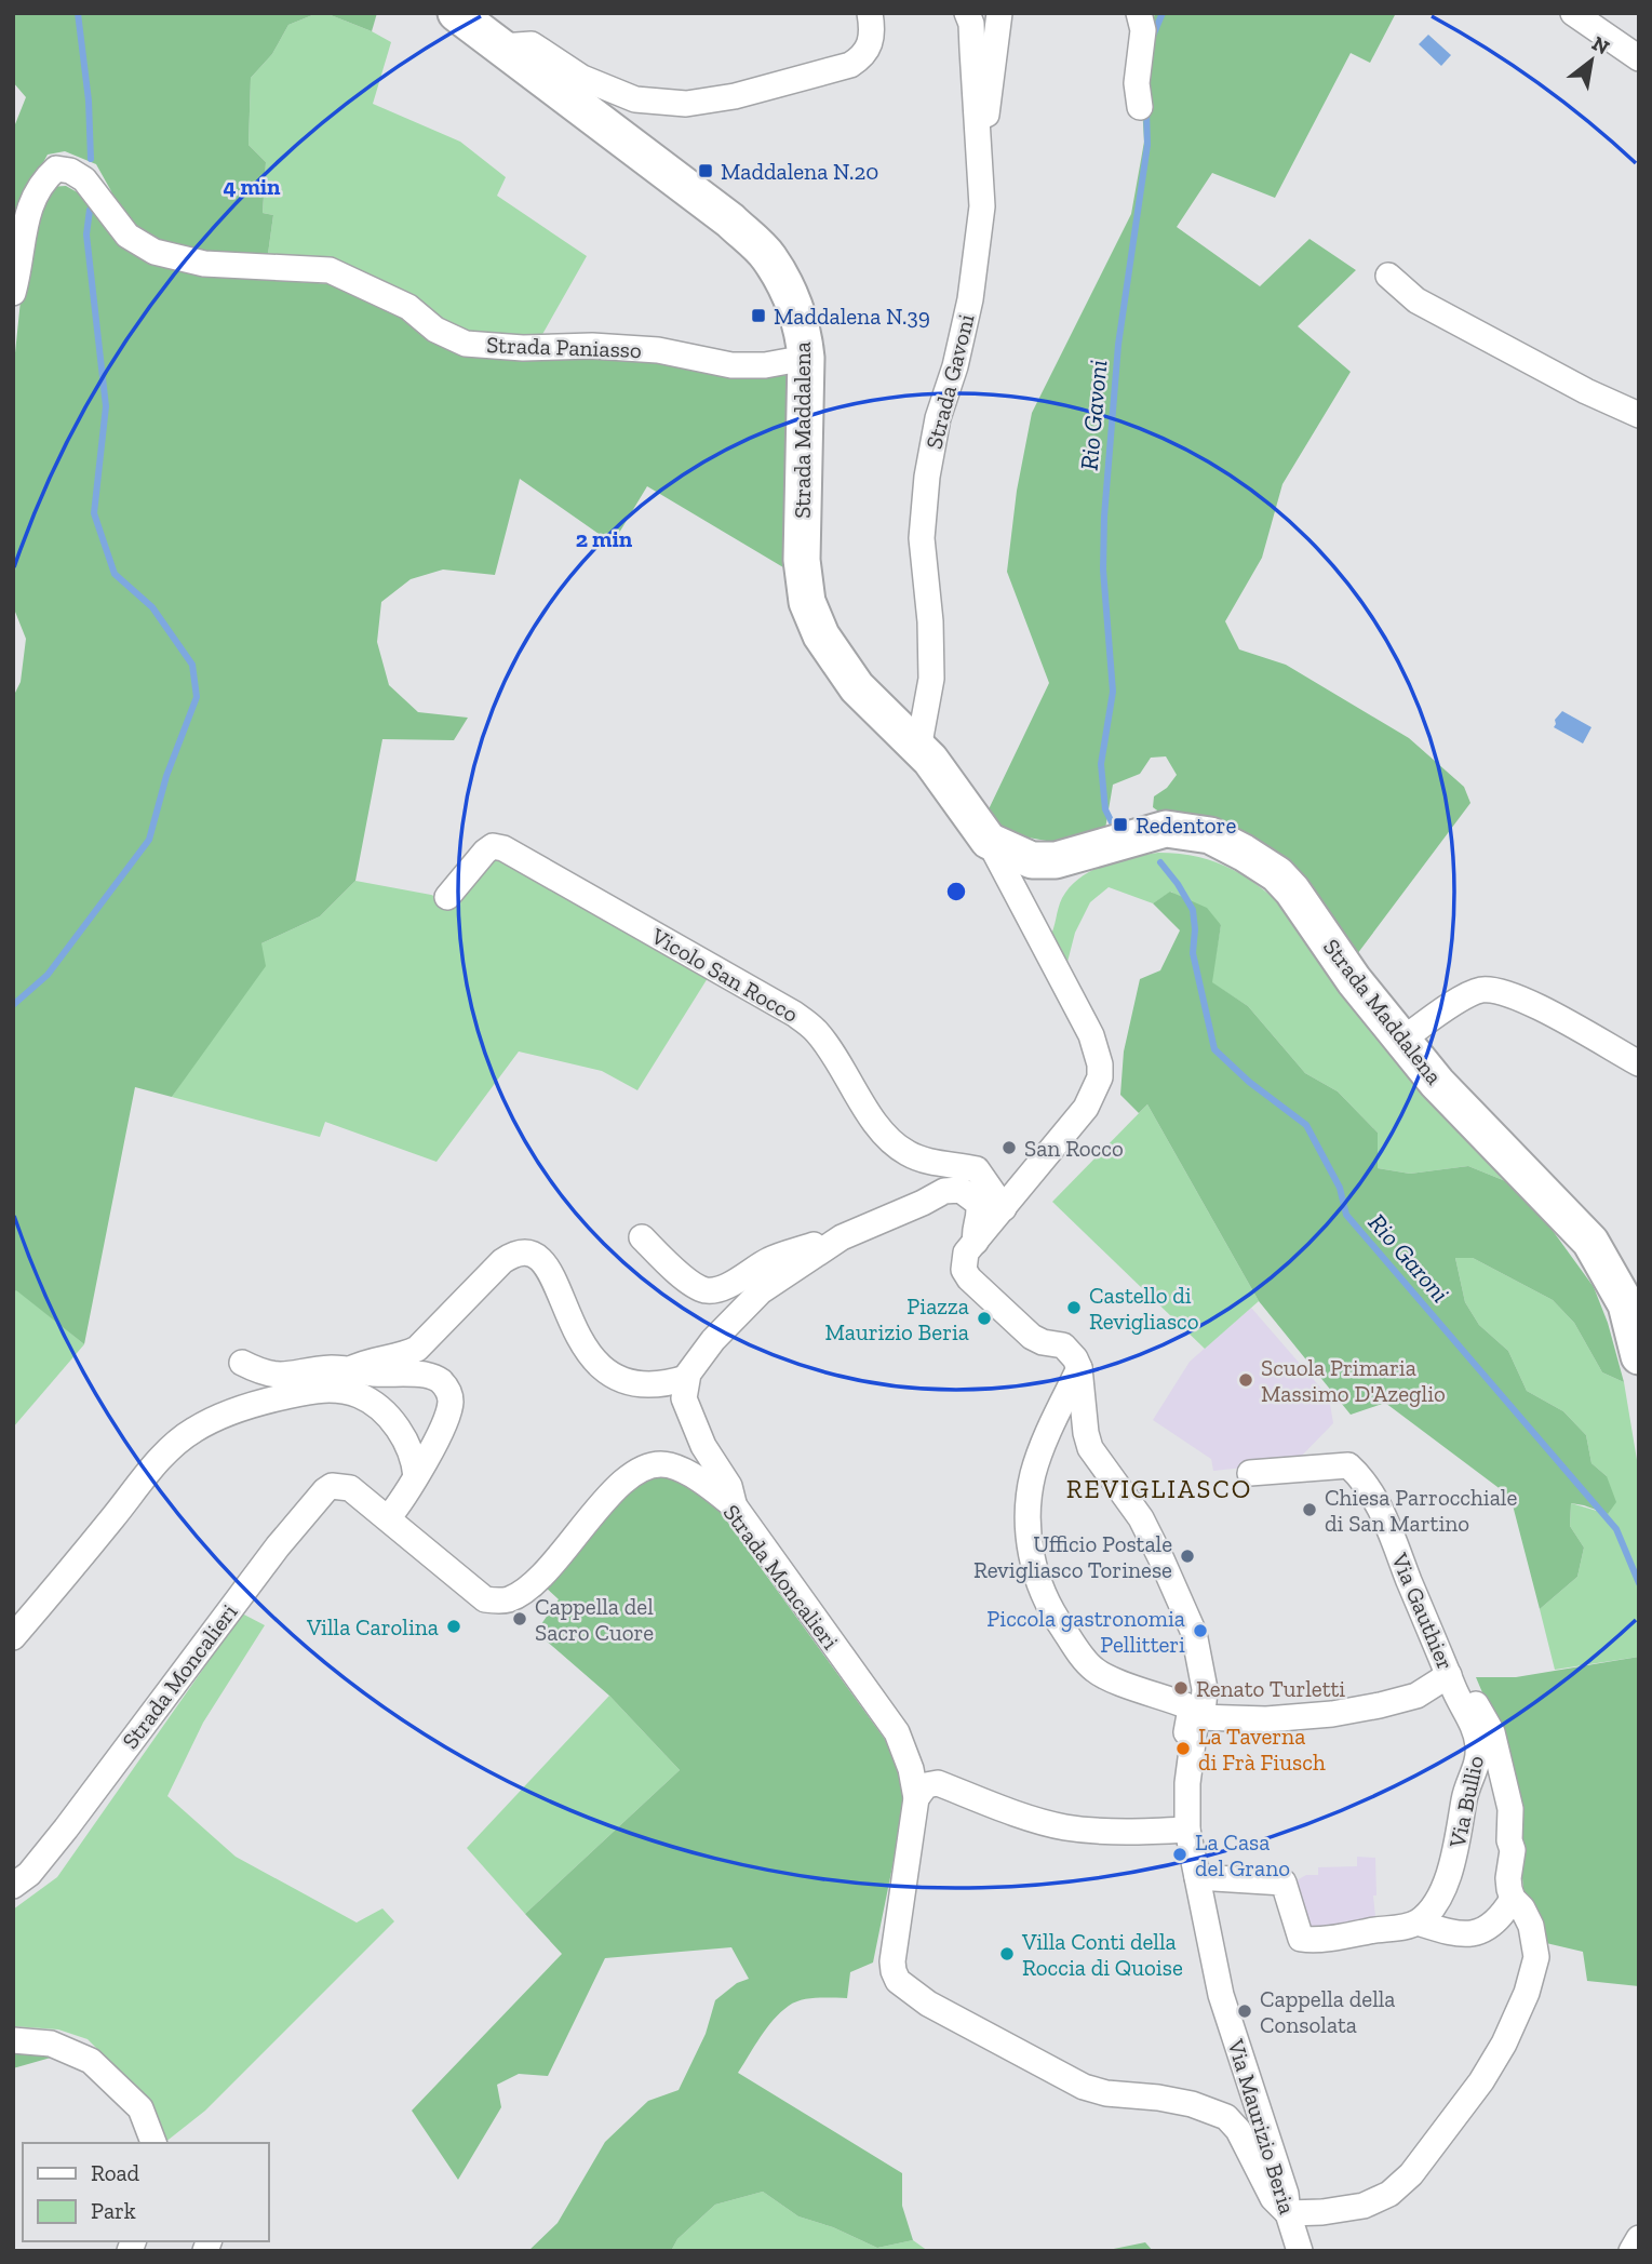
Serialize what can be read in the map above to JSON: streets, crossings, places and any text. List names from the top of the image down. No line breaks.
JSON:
{"streets":{"street":["Strada Paniasso","Strada Gavoni","Strada Maddalena","Vicolo San Rocco","Strada Moncalieri","Via Gauthier","Via Bullio","Via Maurizio Beria"]},"crossings":[["Strada Paniasso","Strada Maddalena"],["Strada Gavoni","Strada Maddalena"],["Strada Maddalena","Vicolo San Rocco"],["Strada Moncalieri","Via Gauthier"],["Strada Moncalieri","Via Maurizio Beria"],["Via Gauthier","Via Bullio"],["Via Gauthier","Via Maurizio Beria"]],"districts":["REVIGLIASCO"],"water":["Rio Gavoni","Rio Garoni"],"places":{"transit":["Maddalena N.20","Maddalena N.39","Redentore"],"other":["San Rocco","Castello di Revigliasco","Piazza Maurizio Beria","Scuola Primaria Massimo D'Azeglio","Chiesa Parrocchiale di San Martino","Ufficio Postale Revigliasco Torinese","Cappella del Sacro Cuore","Villa Carolina","Piccola gastronomia Pellitteri","Renato Turletti","La Taverna di Frà Fiusch","La Casa del Grano","Villa Conti della Roccia di Quoise","Cappella della Consolata"]},"legend":["Road","Park"],"north":"top right","rings":["4 min","2 min"]}
